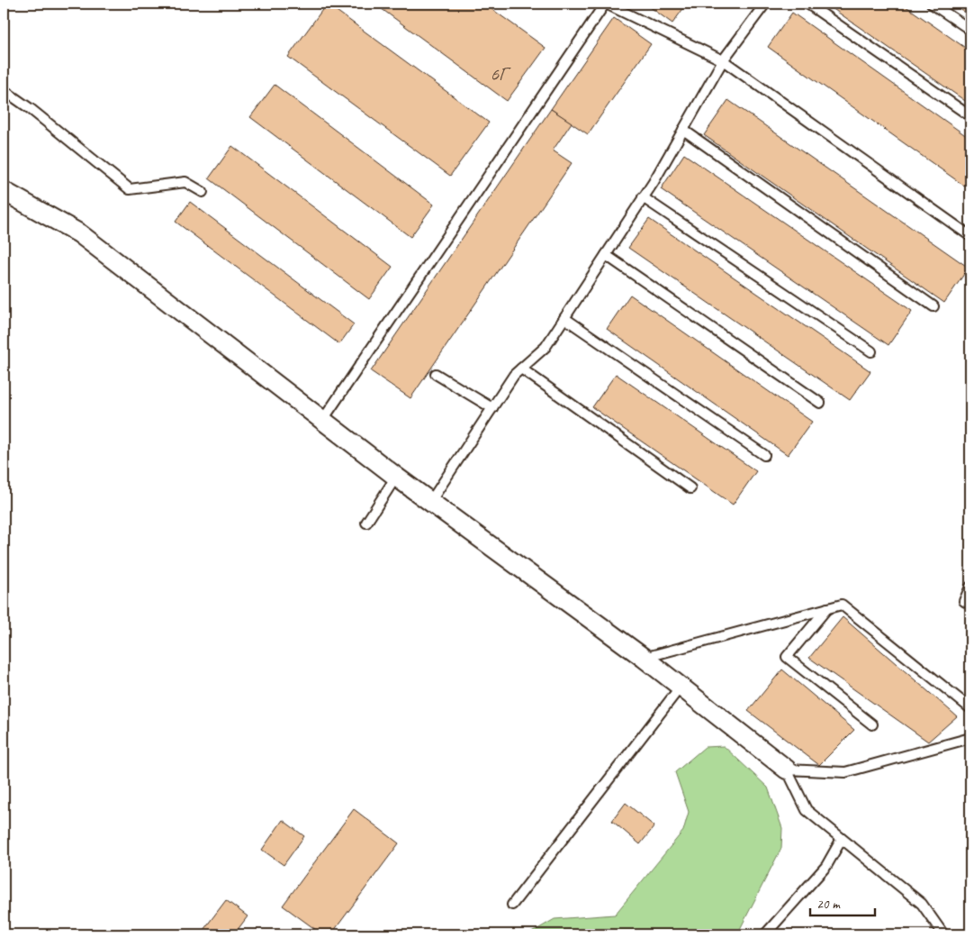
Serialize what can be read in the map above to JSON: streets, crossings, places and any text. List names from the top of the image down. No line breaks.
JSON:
{"house_numbers":["6Г"],"scale_bar":"20 m"}
